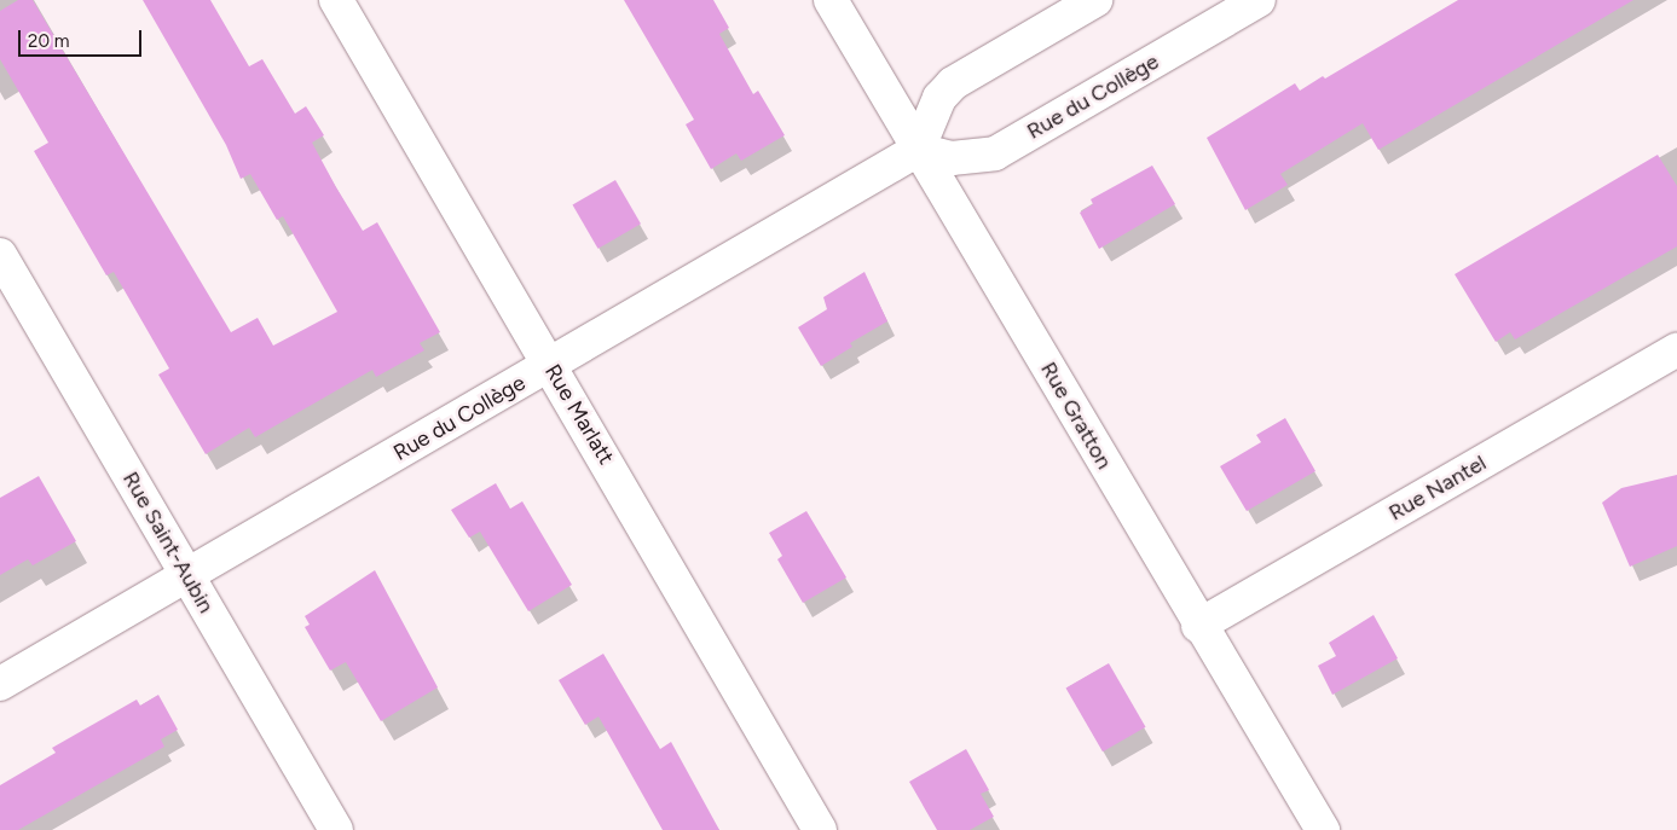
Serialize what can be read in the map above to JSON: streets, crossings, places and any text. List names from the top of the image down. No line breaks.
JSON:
{"streets":{"street":["Rue du Collège","Rue Marlatt","Rue Gratton","Rue Nantel","Rue Saint-Aubin"]},"crossings":[["Rue du Collège","Rue Marlatt"],["Rue du Collège","Rue Gratton"],["Rue du Collège","Rue Saint-Aubin"],["Rue Gratton","Rue Nantel"]],"scale_bar":"20 m"}
